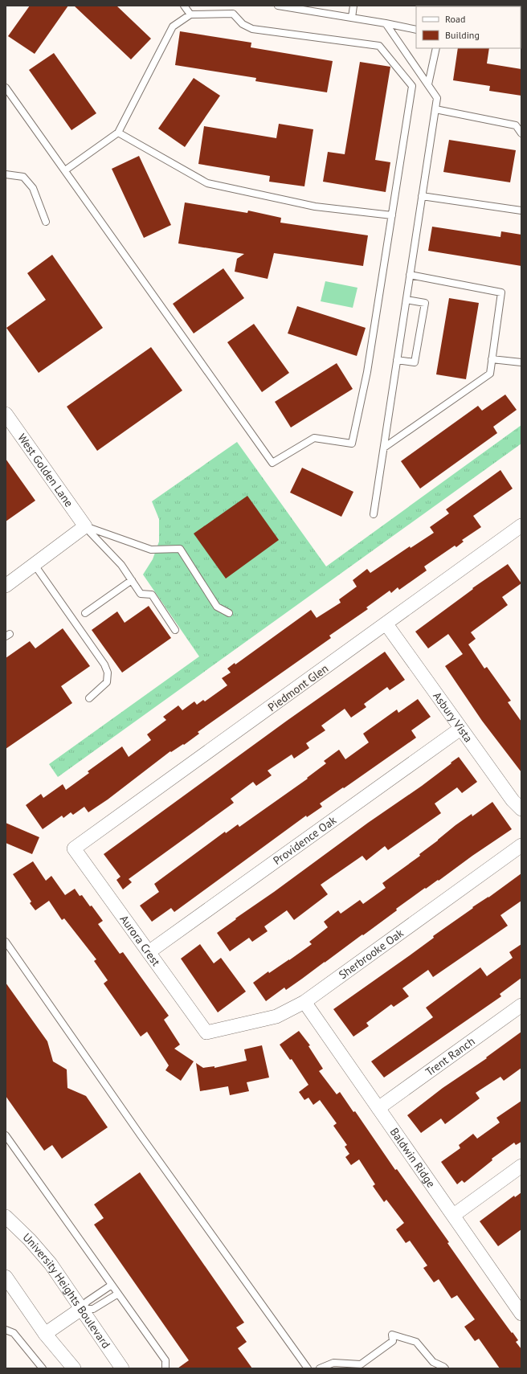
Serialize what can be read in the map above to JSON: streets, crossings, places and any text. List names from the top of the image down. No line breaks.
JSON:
{"streets":{"street":["West Golden Lane","Piedmont Glen","Asbury Vista","Providence Oak","Aurora Crest","Sherbrooke Oak","Trent Ranch","Baldwin Ridge","University Heights Boulevard"]},"crossings":[["Piedmont Glen","Asbury Vista"],["Piedmont Glen","Aurora Crest"],["Asbury Vista","Providence Oak"],["Providence Oak","Aurora Crest"],["Aurora Crest","Sherbrooke Oak"],["Sherbrooke Oak","Baldwin Ridge"],["Trent Ranch","Baldwin Ridge"]],"legend":["Road","Building"]}
